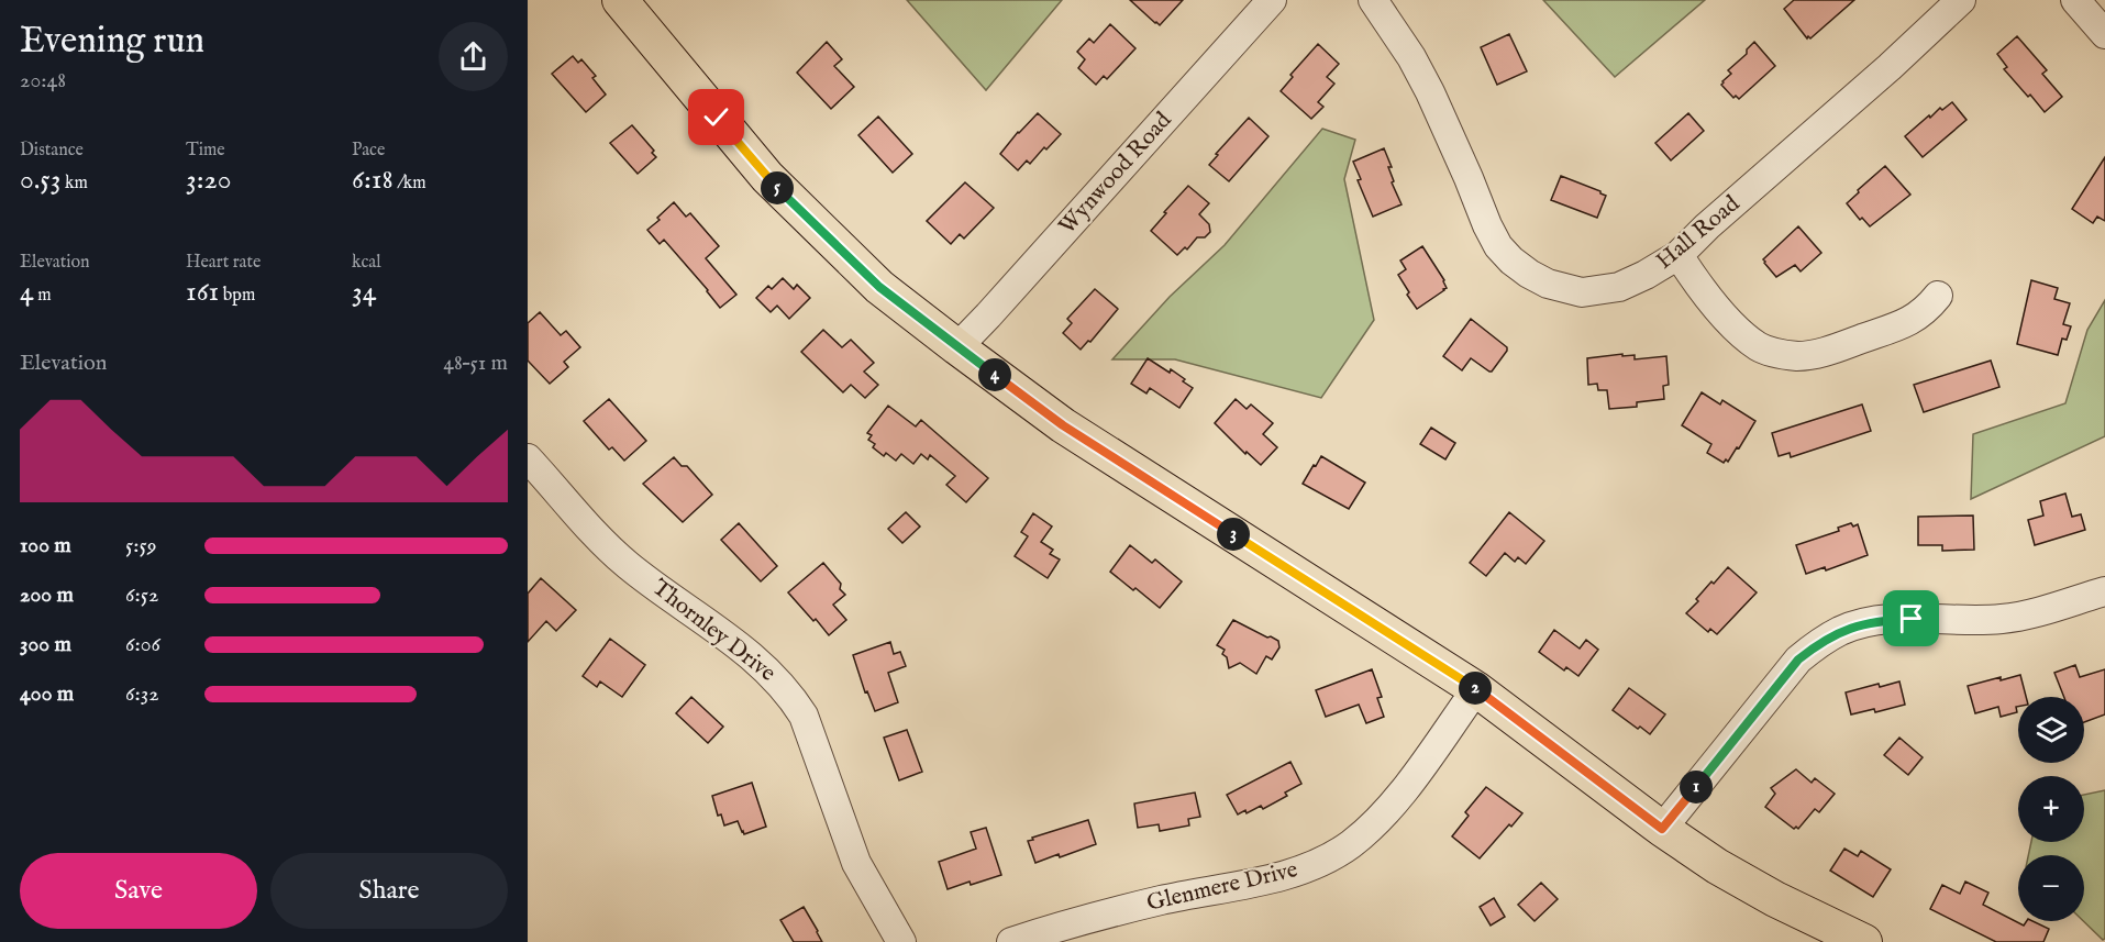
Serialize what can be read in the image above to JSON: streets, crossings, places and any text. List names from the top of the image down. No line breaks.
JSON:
{"streets":{"street":["Wynwood Road","Hall Road","Thornley Drive","Glenmere Drive"]},"page":{"heading":["Evening run","20:48"],"stats":[["Distance","0.53 km"],["Time","3:20"],["Pace","6:18 /km"],["Elevation","4 m"],["Heart rate","161 bpm"],["kcal","34"]],"pins":["5","4","3","2","1"],"chart":["Elevation","48–51 m"],"list":[{"name":"100 m","note":"5:59"},{"name":"200 m","note":"6:52"},{"name":"300 m","note":"6:06"},{"name":"400 m","note":"6:32"}],"map_buttons":["+","−"],"buttons":["Save","Share"]}}
